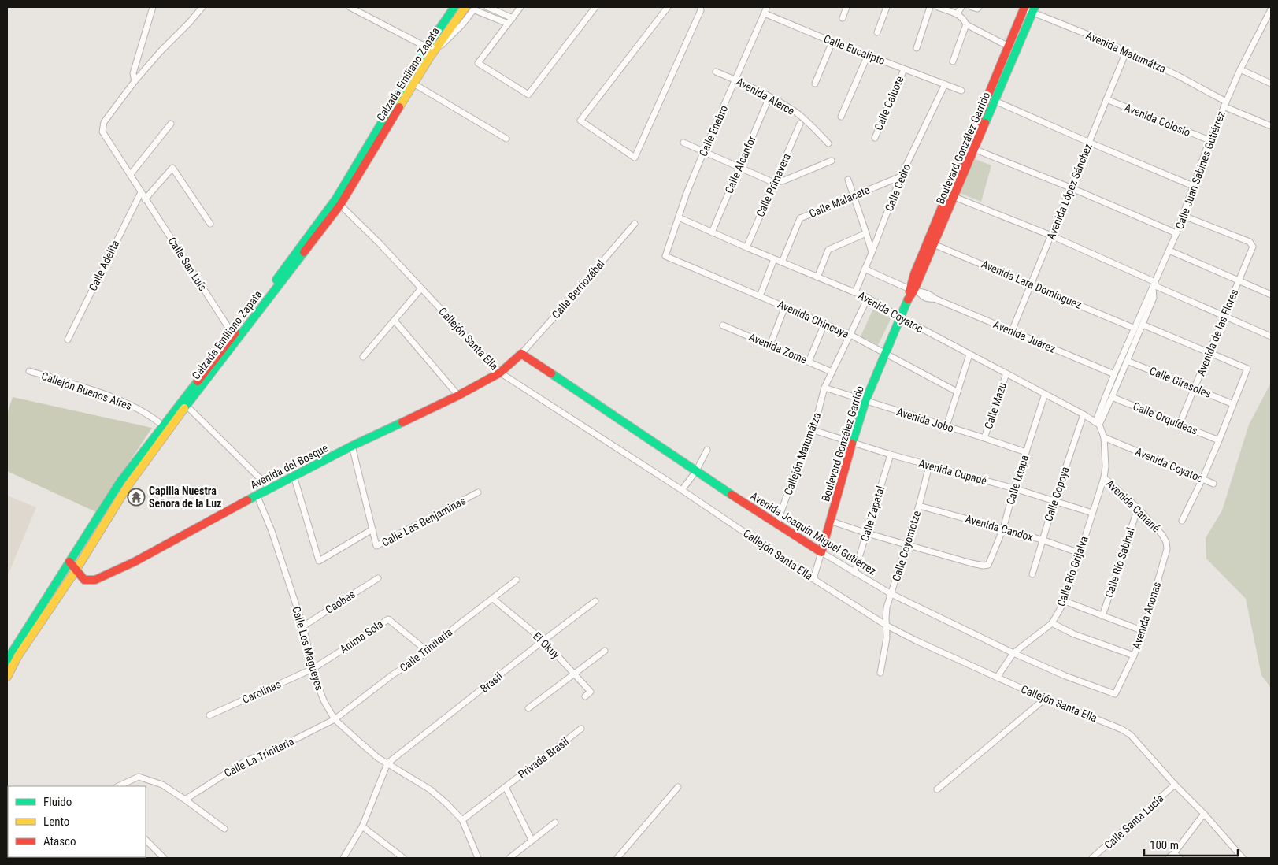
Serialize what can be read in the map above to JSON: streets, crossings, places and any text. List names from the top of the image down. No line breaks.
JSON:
{"streets":{"main road":["Calzada Emiliano Zapata","Boulevard González Garrido","Avenida del Bosque","Avenida Joaquín Miguel Gutiérrez"],"street":["Calle Eucalipto","Avenida Matumátza","Avenida Alerce","Calle Caluote","Avenida Colosio","Calle Enebro","Calle Alcanfor","Calle Juan Sabines Gutiérrez","Calle Primavera","Calle Cedro","Avenida López Sánchez","Calle Malacate","Calle San Luís","Calle Adelita","Avenida Lara Domínguez","Calle Berriozábal","Avenida Coyatoc","Avenida Chincuya","Avenida de las Flores","Avenida Juárez","Callejón Santa Ella","Avenida Zome","Calle Girasoles","Callejón Buenos Aires","Calle Mazu","Calle Orquídeas","Avenida Jobo","Callejón Matumátza","Avenida Cupapé","Calle Ixtapa","Calle Copoya","Avenida Canané","Calle Zapatal","Calle Las Benjaminas","Avenida Candox","Calle Coyomotze","Calle Río Sabinal","Calle Río Grijalva","Caobas","Avenida Anonas","Anima Sola","El Okuy","Calle Los Magueyes","Calle Trinitaria","Brasil","Carolinas","Calle La Trinitaria","Privada Brasil","Calle Santa Lucía"]},"crossings":[["Calle Eucalipto","Calle Caluote"],["Calle Eucalipto","Calle Enebro"],["Calle Eucalipto","Calle Cedro"],["Avenida Matumátza","Boulevard González Garrido"],["Avenida Matumátza","Calle Juan Sabines Gutiérrez"],["Avenida Matumátza","Avenida López Sánchez"],["Calzada Emiliano Zapata","Calle San Luís"],["Calzada Emiliano Zapata","Callejón Santa Ella"],["Calzada Emiliano Zapata","Callejón Buenos Aires"],["Calzada Emiliano Zapata","Avenida del Bosque"],["Avenida Alerce","Calle Enebro"],["Avenida Alerce","Calle Alcanfor"],["Avenida Colosio","Calle Juan Sabines Gutiérrez"],["Avenida Colosio","Avenida López Sánchez"],["Calle Enebro","Avenida Coyatoc"],["Calle Enebro","Avenida Chincuya"],["Boulevard González Garrido","Avenida Lara Domínguez"],["Boulevard González Garrido","Avenida Coyatoc"],["Boulevard González Garrido","Avenida Chincuya"],["Boulevard González Garrido","Avenida Juárez"],["Boulevard González Garrido","Callejón Santa Ella"],["Boulevard González Garrido","Avenida Jobo"],["Boulevard González Garrido","Avenida Cupapé"],["Boulevard González Garrido","Avenida Joaquín Miguel Gutiérrez"],["Calle Alcanfor","Avenida Coyatoc"],["Calle Juan Sabines Gutiérrez","Avenida Lara Domínguez"],["Calle Juan Sabines Gutiérrez","Avenida Coyatoc"],["Calle Juan Sabines Gutiérrez","Avenida de las Flores"],["Calle Juan Sabines Gutiérrez","Avenida Juárez"],["Calle Juan Sabines Gutiérrez","Calle Girasoles"],["Calle Juan Sabines Gutiérrez","Calle Orquídeas"],["Calle Primavera","Avenida Coyatoc"],["Calle Cedro","Calle Malacate"],["Calle Cedro","Avenida Coyatoc"],["Avenida López Sánchez","Avenida Lara Domínguez"],["Avenida López Sánchez","Avenida Juárez"],["Calle Malacate","Avenida Coyatoc"],["Calle San Luís","Calle Adelita"],["Calle Berriozábal","Avenida del Bosque"],["Calle Berriozábal","Avenida Joaquín Miguel Gutiérrez"],["Avenida Coyatoc","Calle Mazu"],["Avenida Coyatoc","Callejón Matumátza"],["Avenida Coyatoc","Calle Ixtapa"],["Avenida Coyatoc","Calle Copoya"],["Avenida Coyatoc","Calle Río Grijalva"],["Avenida Chincuya","Callejón Matumátza"],["Avenida de las Flores","Calle Girasoles"],["Avenida de las Flores","Calle Orquídeas"],["Callejón Santa Ella","Avenida del Bosque"],["Callejón Santa Ella","Calle Coyomotze"],["Callejón Santa Ella","Calle Río Grijalva"],["Callejón Santa Ella","Calle Santa Lucía"],["Avenida Zome","Callejón Matumátza"],["Calle Mazu","Avenida Jobo"],["Avenida Jobo","Callejón Matumátza"],["Avenida Jobo","Calle Ixtapa"],["Callejón Matumátza","Avenida Cupapé"],["Callejón Matumátza","Avenida Joaquín Miguel Gutiérrez"],["Avenida del Bosque","Calle Las Benjaminas"],["Avenida del Bosque","Avenida Joaquín Miguel Gutiérrez"],["Avenida del Bosque","Calle Los Magueyes"],["Avenida Cupapé","Calle Ixtapa"],["Avenida Cupapé","Calle Copoya"],["Avenida Cupapé","Calle Zapatal"],["Avenida Cupapé","Calle Coyomotze"],["Avenida Cupapé","Calle Río Grijalva"],["Calle Ixtapa","Avenida Candox"],["Calle Ixtapa","Calle Coyomotze"],["Calle Copoya","Avenida Candox"],["Avenida Canané","Calle Río Sabinal"],["Avenida Canané","Calle Río Grijalva"],["Avenida Canané","Avenida Anonas"],["Calle Zapatal","Avenida Joaquín Miguel Gutiérrez"],["Avenida Candox","Calle Coyomotze"],["Avenida Candox","Calle Río Grijalva"],["Avenida Joaquín Miguel Gutiérrez","Calle Coyomotze"],["Avenida Joaquín Miguel Gutiérrez","Calle Río Grijalva"],["Avenida Joaquín Miguel Gutiérrez","Avenida Anonas"],["Caobas","Calle Los Magueyes"],["Anima Sola","Calle Los Magueyes"],["Anima Sola","Calle Trinitaria"],["Anima Sola","Carolinas"],["El Okuy","Calle Trinitaria"],["El Okuy","Brasil"],["Calle Los Magueyes","Calle Trinitaria"],["Calle Los Magueyes","Brasil"],["Calle Los Magueyes","Carolinas"],["Calle Los Magueyes","Calle La Trinitaria"],["Calle Los Magueyes","Privada Brasil"],["Calle Trinitaria","Calle La Trinitaria"]],"places":{"temple":["Capilla Nuestra Señora de la Luz"]},"legend":["Fluido","Lento","Atasco"],"scale_bar":"100 m"}
